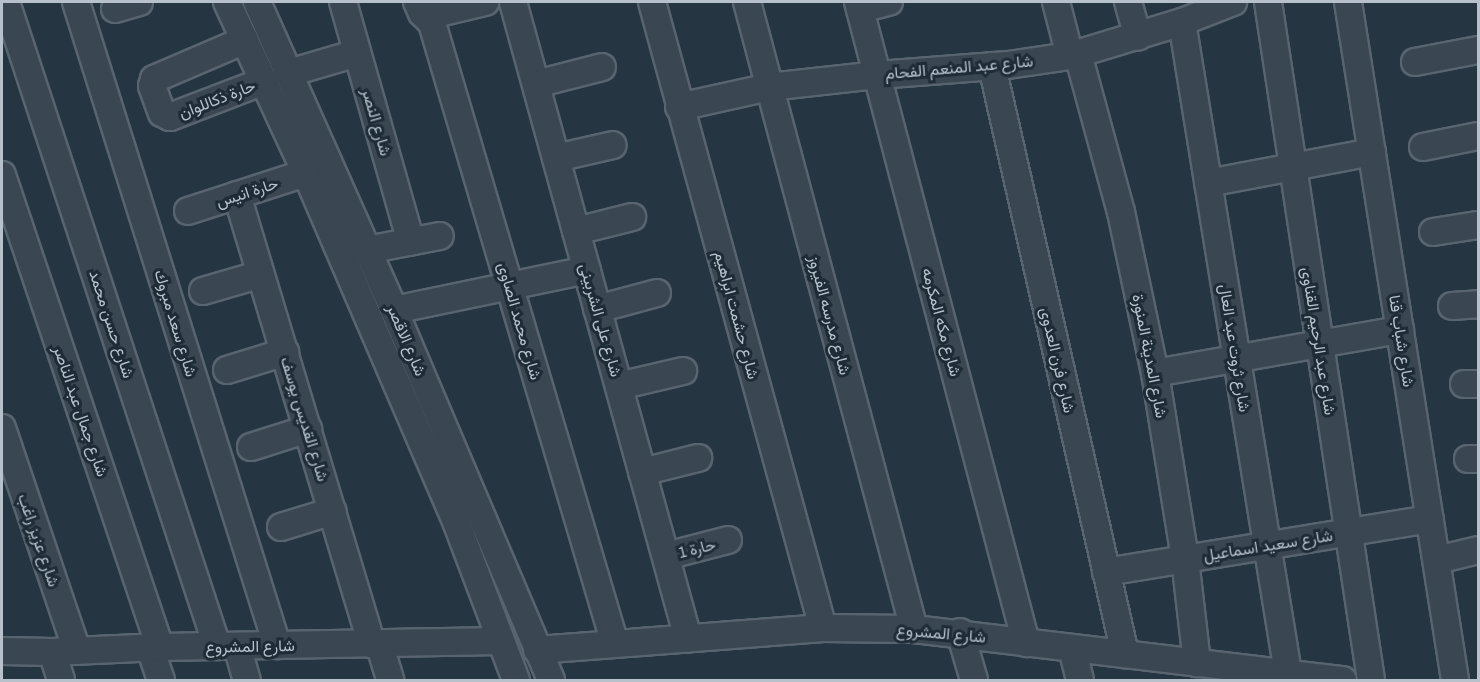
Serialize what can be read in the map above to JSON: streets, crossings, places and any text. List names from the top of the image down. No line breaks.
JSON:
{"streets":{"street":["شارع عبد المنعم الفحام","حارة ذكاللوان","شارع النصر","حارة انيس","شارع حشمت ابراهيم","شارع مدرسه الفيروز","شارع على الشربينى","شارع محمد الصاوى","شارع مكه المكرمه","شارع سعد مبروك","شارع حسن محمد","شارع الاقصر","شارع عبد الرحيم القناوى","شارع شباب قنا","شارع ثروت عبد العال","شارع المدينة المنورة","شارع فرن العدوى","شارع جمال عبد الناصر","شارع القديس يوسف","شارع عزيز راغب","شارع سعيد اسماعيل","حارة 1","شارع المشروع"]},"crossings":[["شارع عبد المنعم الفحام","شارع حشمت ابراهيم"],["شارع عبد المنعم الفحام","شارع مدرسه الفيروز"],["شارع عبد المنعم الفحام","شارع مكه المكرمه"],["شارع عبد المنعم الفحام","شارع ثروت عبد العال"],["شارع عبد المنعم الفحام","شارع المدينة المنورة"],["شارع عبد المنعم الفحام","شارع فرن العدوى"],["حارة ذكاللوان","شارع الاقصر"],["حارة انيس","شارع الاقصر"],["حارة انيس","شارع القديس يوسف"],["شارع حشمت ابراهيم","شارع المشروع"],["شارع مدرسه الفيروز","شارع المشروع"],["شارع على الشربينى","حارة 1"],["شارع على الشربينى","شارع المشروع"],["شارع محمد الصاوى","شارع المشروع"],["شارع مكه المكرمه","شارع المشروع"],["شارع سعد مبروك","شارع المشروع"],["شارع حسن محمد","شارع المشروع"],["شارع الاقصر","شارع المشروع"],["شارع عبد الرحيم القناوى","شارع سعيد اسماعيل"],["شارع شباب قنا","شارع سعيد اسماعيل"],["شارع ثروت عبد العال","شارع سعيد اسماعيل"],["شارع ثروت عبد العال","شارع المشروع"],["شارع المدينة المنورة","شارع سعيد اسماعيل"],["شارع المدينة المنورة","شارع المشروع"],["شارع فرن العدوى","شارع سعيد اسماعيل"],["شارع فرن العدوى","شارع المشروع"],["شارع جمال عبد الناصر","شارع المشروع"],["شارع القديس يوسف","شارع المشروع"],["شارع عزيز راغب","شارع المشروع"]]}
